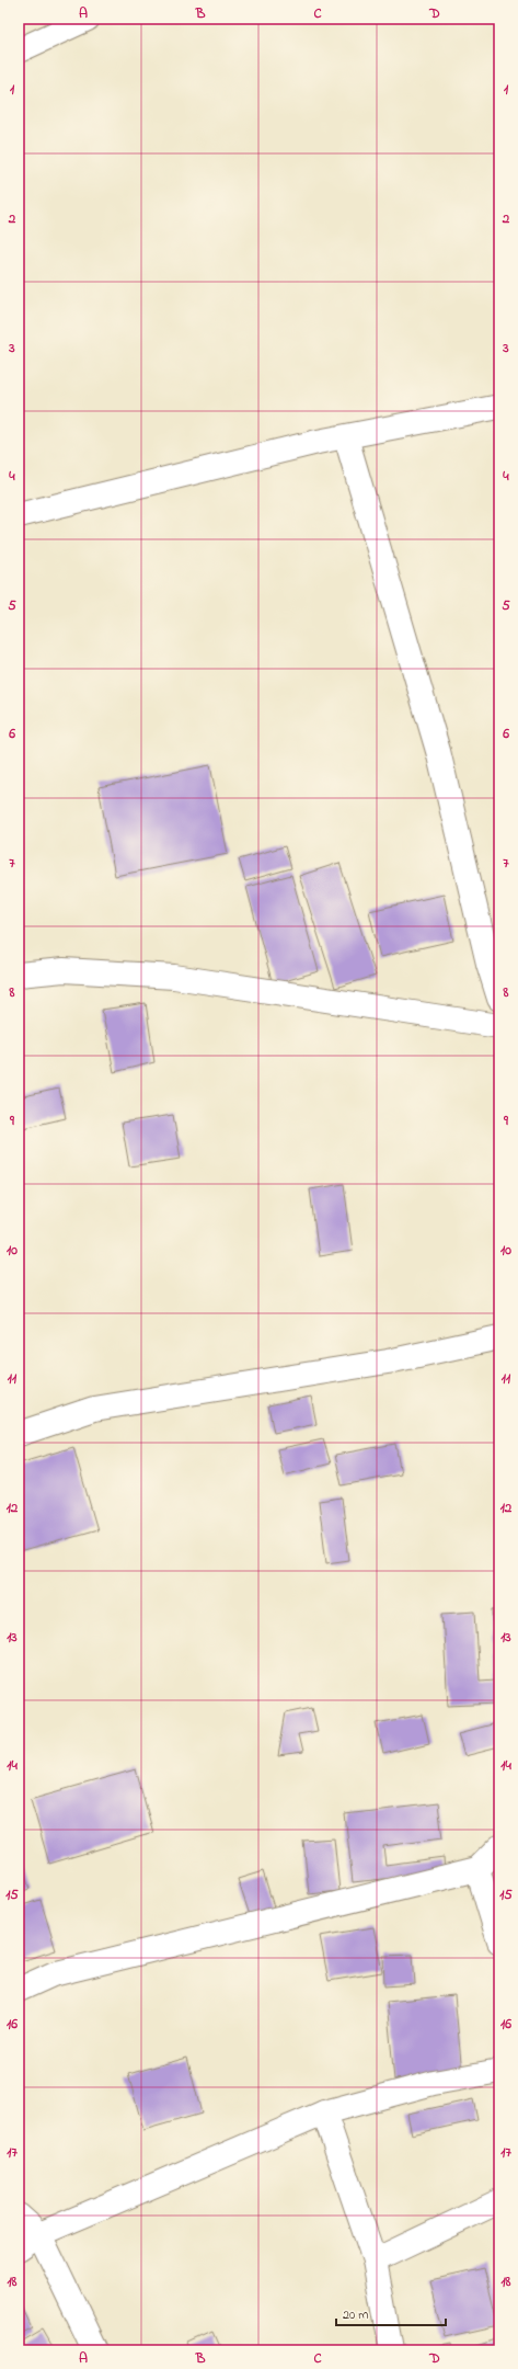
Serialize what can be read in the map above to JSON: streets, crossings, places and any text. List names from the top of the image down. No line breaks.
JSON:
{"scale_bar":"20 m","grid":{"columns":["A","B","C","D"],"rows":["1","2","3","4","5","6","7","8","9","10","11","12","13","14","15","16","17","18"]}}
